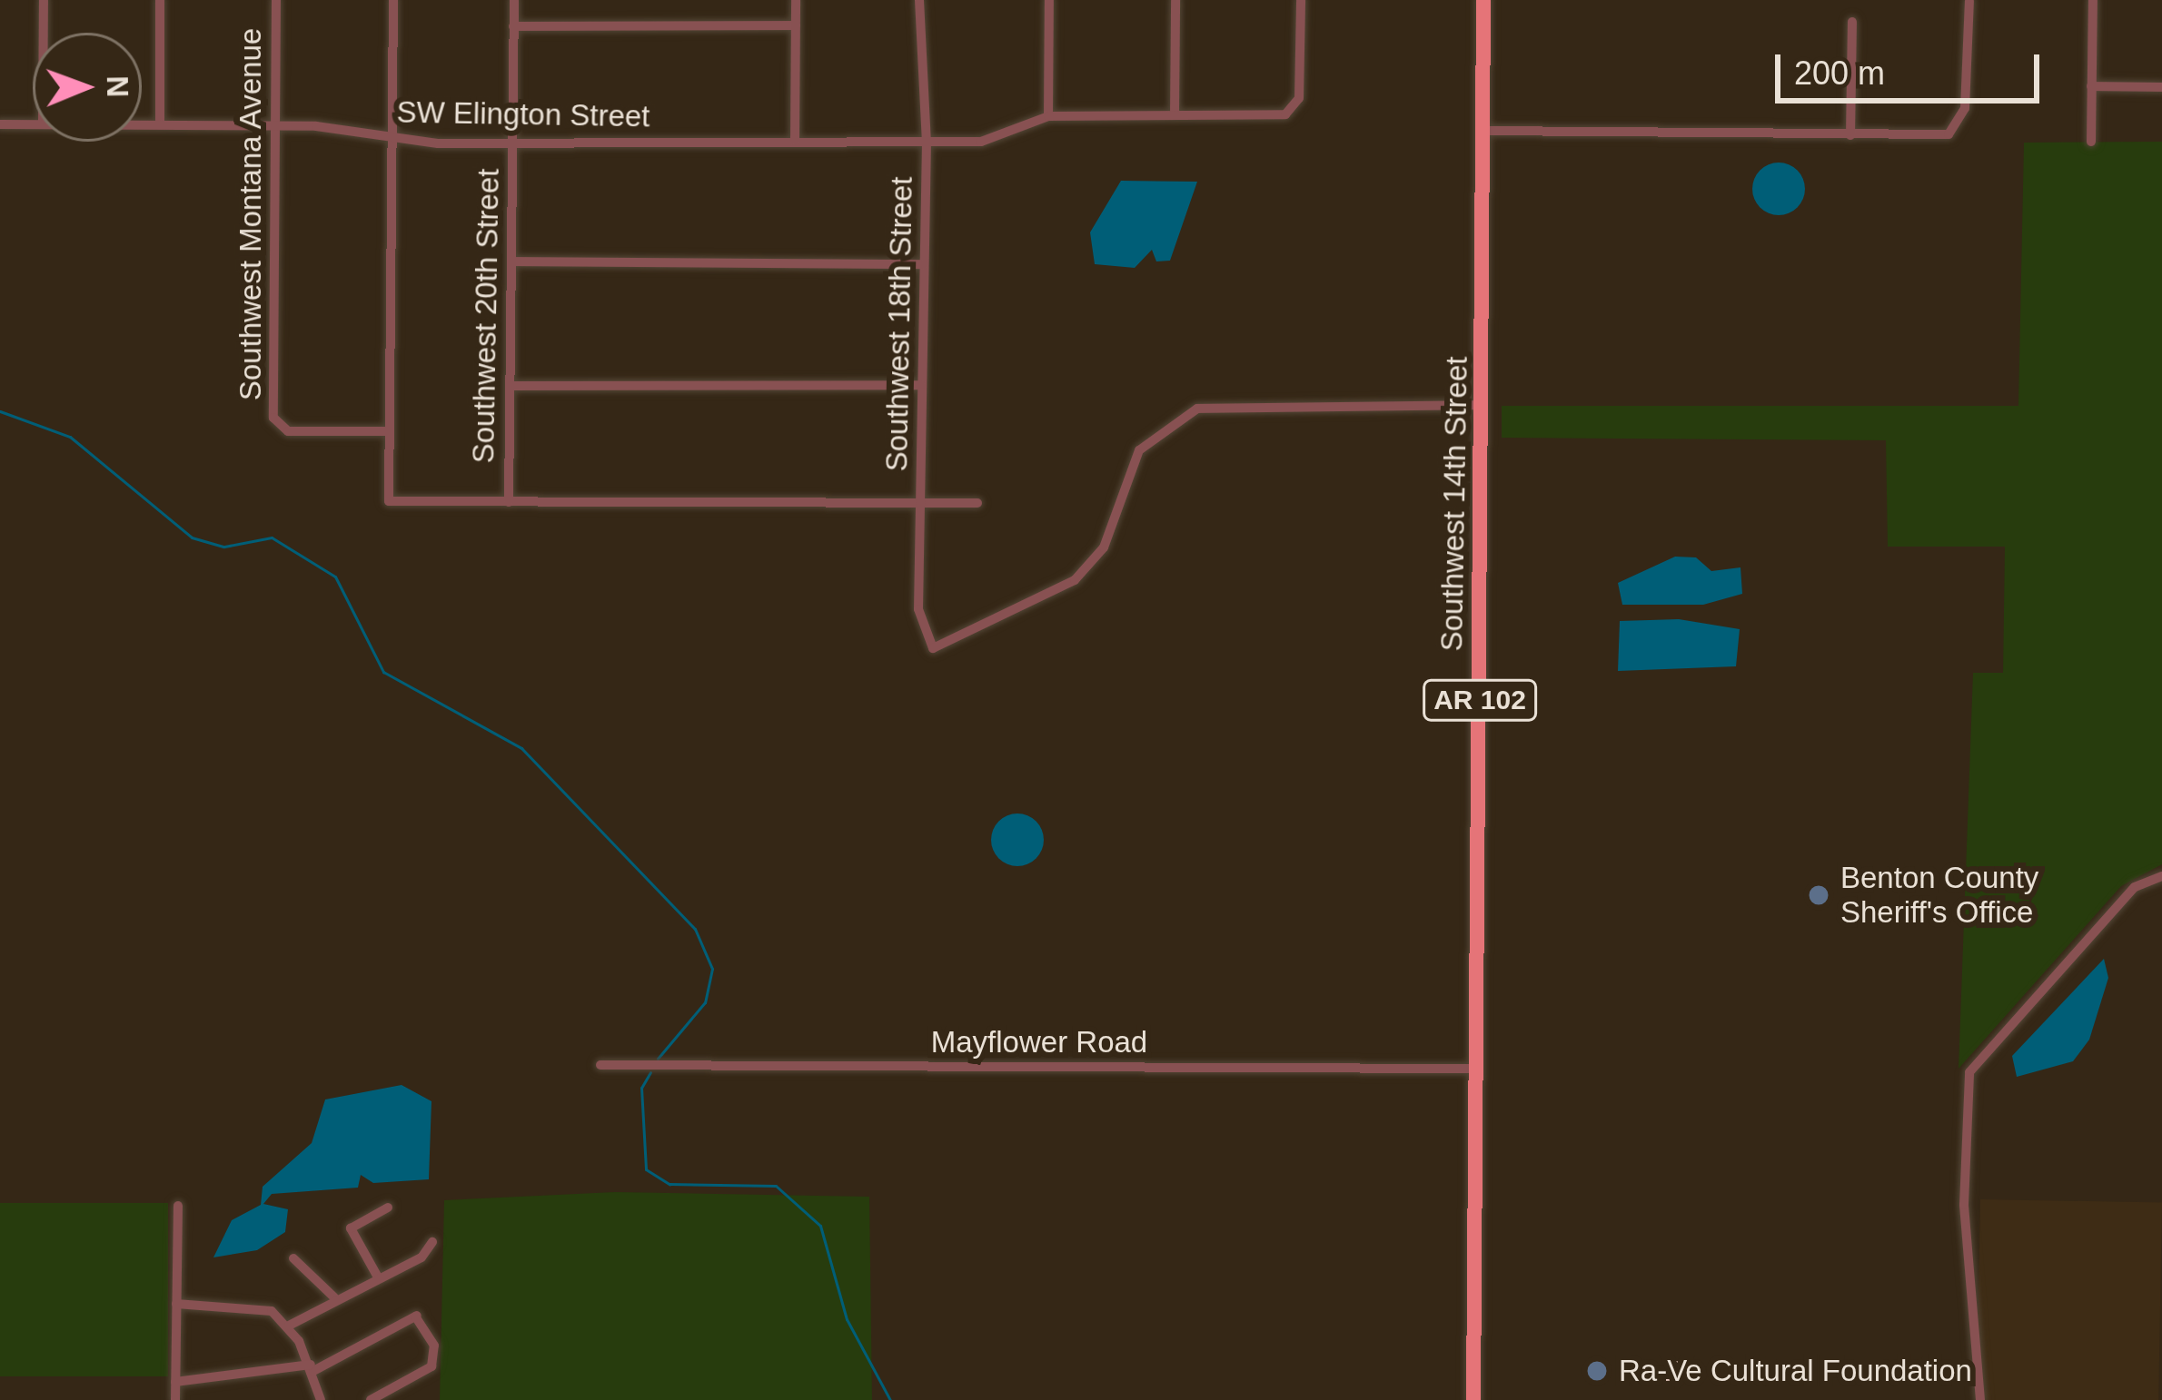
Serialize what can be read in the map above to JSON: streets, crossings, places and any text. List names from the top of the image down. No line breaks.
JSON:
{"streets":{"main road":["Southwest 14th Street","AR 102"],"street":["SW Elington Street","Southwest Montana Avenue","Southwest 20th Street","Southwest 18th Street","Mayflower Road"]},"crossings":[["SW Elington Street","Southwest Montana Avenue"],["SW Elington Street","Southwest 20th Street"],["SW Elington Street","Southwest 18th Street"],["Southwest 18th Street","Southwest 14th Street"],["Southwest 14th Street","Mayflower Road"]],"places":["Benton County Sheriff's Office","Ra-Ve Cultural Foundation"],"scale_bar":"200 m","north":"right"}
